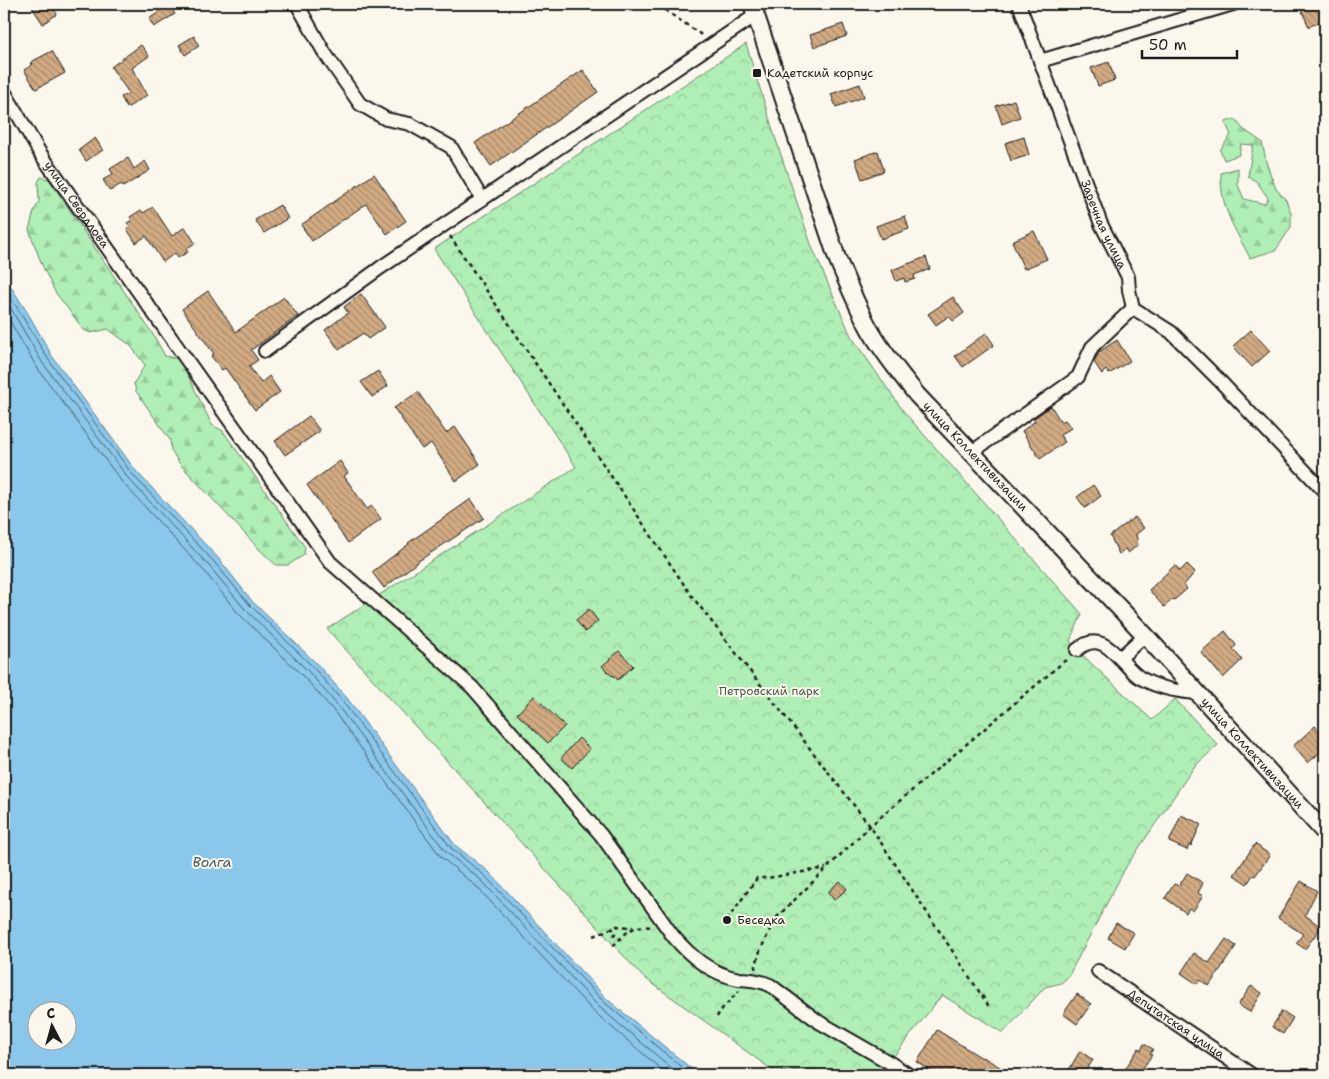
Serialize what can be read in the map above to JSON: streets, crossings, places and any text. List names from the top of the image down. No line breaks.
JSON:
{"streets":{"main road":["улица Коллективизации"],"street":["улица Свердлова","Заречная улица","Депутатская улица"]},"water":["Волга"],"parks":["Петровский парк"],"places":{"transit":["Кадетский корпус"],"other":["Беседка"]},"scale_bar":"50 m","north":"top"}
